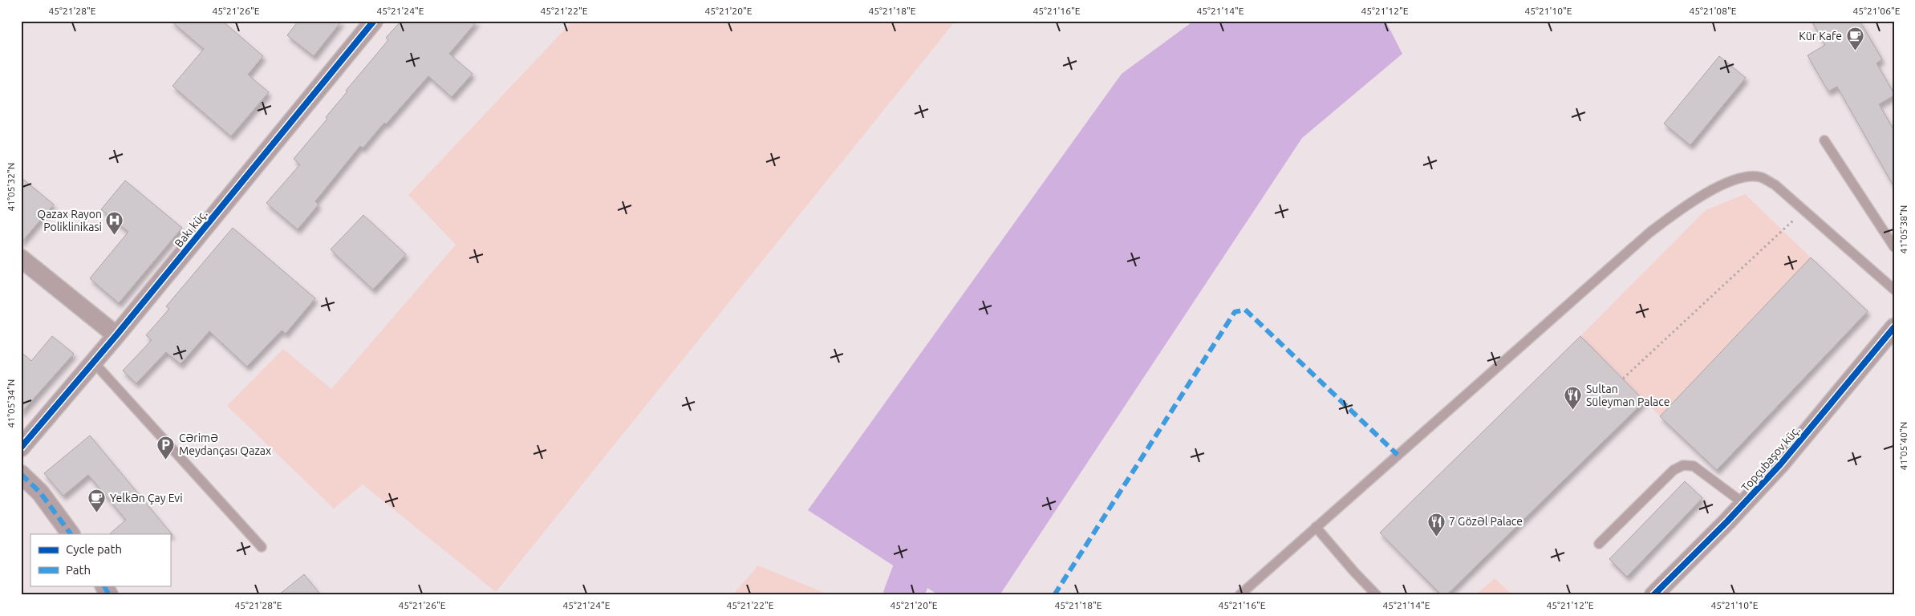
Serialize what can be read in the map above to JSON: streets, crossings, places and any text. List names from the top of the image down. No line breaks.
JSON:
{"streets":{"street":["Bakı küç.","Topçubaşov küç."]},"places":{"cafe":["Kür Kafe","Yelkən Çay Evi"],"hospital":["Qazax Rayon Poliklinikasi"],"restaurant":["Sultan Süleyman Palace","7 Gözəl Palace"],"parking":["Cərimə Meydançası Qazax"]},"legend":["Cycle path","Path"],"coordinates":["45°21'28\"E","45°21'26\"E","45°21'24\"E","45°21'22\"E","45°21'20\"E","45°21'18\"E","45°21'16\"E","45°21'14\"E","45°21'12\"E","45°21'10\"E","45°21'08\"E","45°21'06\"E","41°05'32\"N","41°05'38\"N","41°05'34\"N","41°05'40\"N"]}
